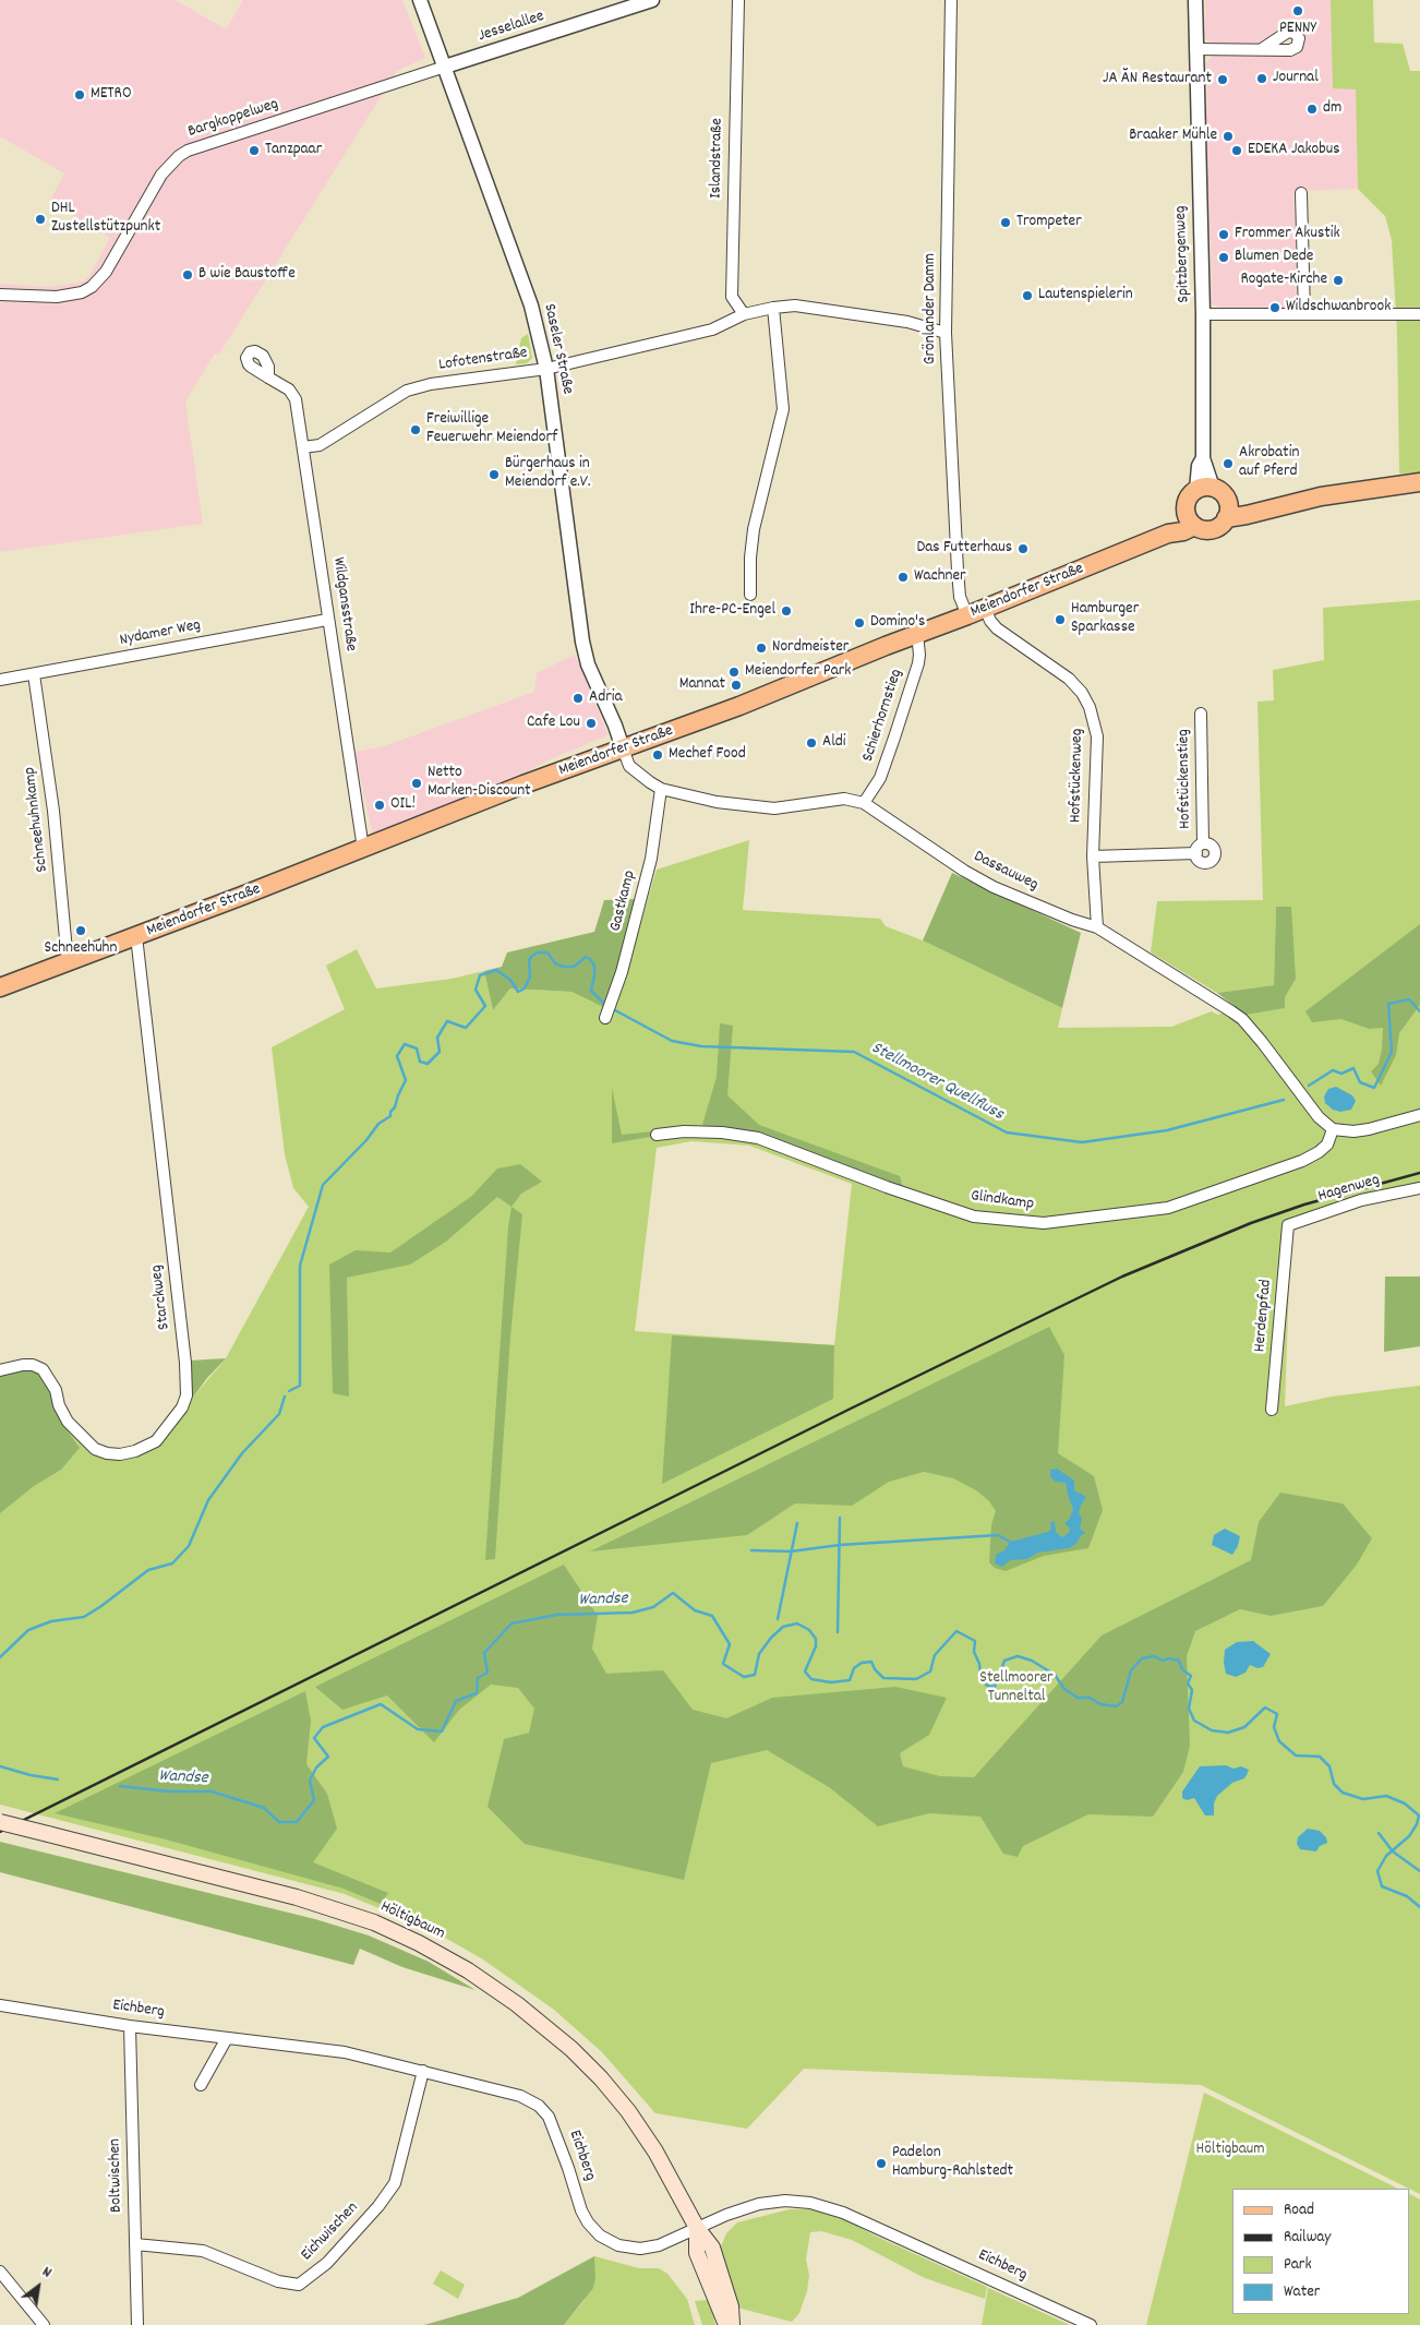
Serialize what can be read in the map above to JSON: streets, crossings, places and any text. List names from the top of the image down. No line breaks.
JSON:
{"streets":{"main road":["Meiendorfer Straße","Höltigbaum"],"street":["Jesselallee","Bargkoppelweg","Islandstraße","Spitzbergenweg","Grönlander Damm","Saseler Straße","Lofotenstraße","Wildgansstraße","Nydamer Weg","Schierhornstieg","Hofstückenweg","Hofstückenstieg","Schneehuhnkamp","Dassauweg","Gastkamp","Hagenweg","Glindkamp","Starckweg","Herdenpfad","Eichberg","Boltwischen","Eichwischen"]},"crossings":[["Jesselallee","Bargkoppelweg"],["Jesselallee","Saseler Straße"],["Bargkoppelweg","Saseler Straße"],["Islandstraße","Lofotenstraße"],["Spitzbergenweg","Meiendorfer Straße"],["Grönlander Damm","Lofotenstraße"],["Grönlander Damm","Meiendorfer Straße"],["Saseler Straße","Lofotenstraße"],["Saseler Straße","Meiendorfer Straße"],["Saseler Straße","Dassauweg"],["Lofotenstraße","Wildgansstraße"],["Meiendorfer Straße","Wildgansstraße"],["Meiendorfer Straße","Schierhornstieg"],["Meiendorfer Straße","Hofstückenweg"],["Meiendorfer Straße","Schneehuhnkamp"],["Meiendorfer Straße","Dassauweg"],["Meiendorfer Straße","Starckweg"],["Wildgansstraße","Nydamer Weg"],["Nydamer Weg","Schneehuhnkamp"],["Schierhornstieg","Dassauweg"],["Hofstückenweg","Hofstückenstieg"],["Hofstückenweg","Dassauweg"],["Dassauweg","Gastkamp"],["Dassauweg","Glindkamp"],["Hagenweg","Herdenpfad"],["Höltigbaum","Eichberg"],["Eichberg","Boltwischen"],["Eichberg","Eichwischen"],["Boltwischen","Eichwischen"]],"water":["Stellmoorer Quellfluss","Wandse"],"parks":["Stellmoorer Tunneltal","Höltigbaum"],"places":["PENNY","Journal","JA ĂN Restaurant","METRO","dm","Braaker Mühle","Tanzpaar","EDEKA Jakobus","DHL Zustellstützpunkt","Trompeter","Frommer Akustik","Blumen Dede","B wie Baustoffe","Rogate-Kirche","Lautenspielerin","Wildschwanbrook","Freiwillige Feuerwehr Meiendorf","Akrobatin auf Pferd","Bürgerhaus in Meiendorf e.V.","Das Futterhaus","Wachner","Ihre-PC-Engel","Hamburger Sparkasse","Domino's","Nordmeister","Meiendorfer Park","Mannat","Adria","Cafe Lou","Aldi","Mechef Food","Netto Marken-Discount","OIL!","Schneehuhn","Padelon Hamburg-Rahlstedt"],"legend":["Road","Railway","Park","Water"],"north":"top right"}
